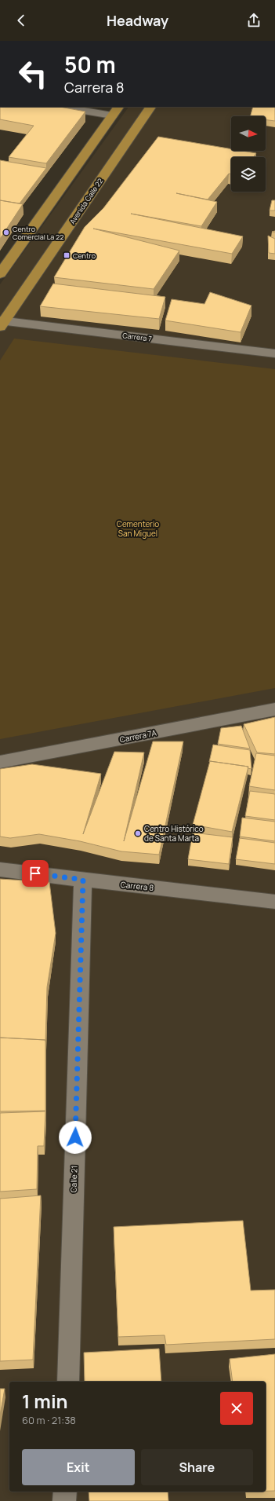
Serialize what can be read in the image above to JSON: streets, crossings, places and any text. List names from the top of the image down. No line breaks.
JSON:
{"streets":{"main road":["Avenida Calle 22"],"street":["Carrera 7","Carrera 7A","Carrera 8","Calle 21"]},"crossings":[["Avenida Calle 22","Carrera 7"],["Carrera 8","Calle 21"]],"parks":["Cementerio San Miguel"],"places":{"other":["Centro Comercial La 22","Centro Histórico de Santa Marta"],"transit":["Centro"]},"north":"right","page":{"header":"Headway","turn":["50 m","Carrera 8"],"heading":["1 min","60 m · 21:38"],"buttons":["Exit","Share"]}}
